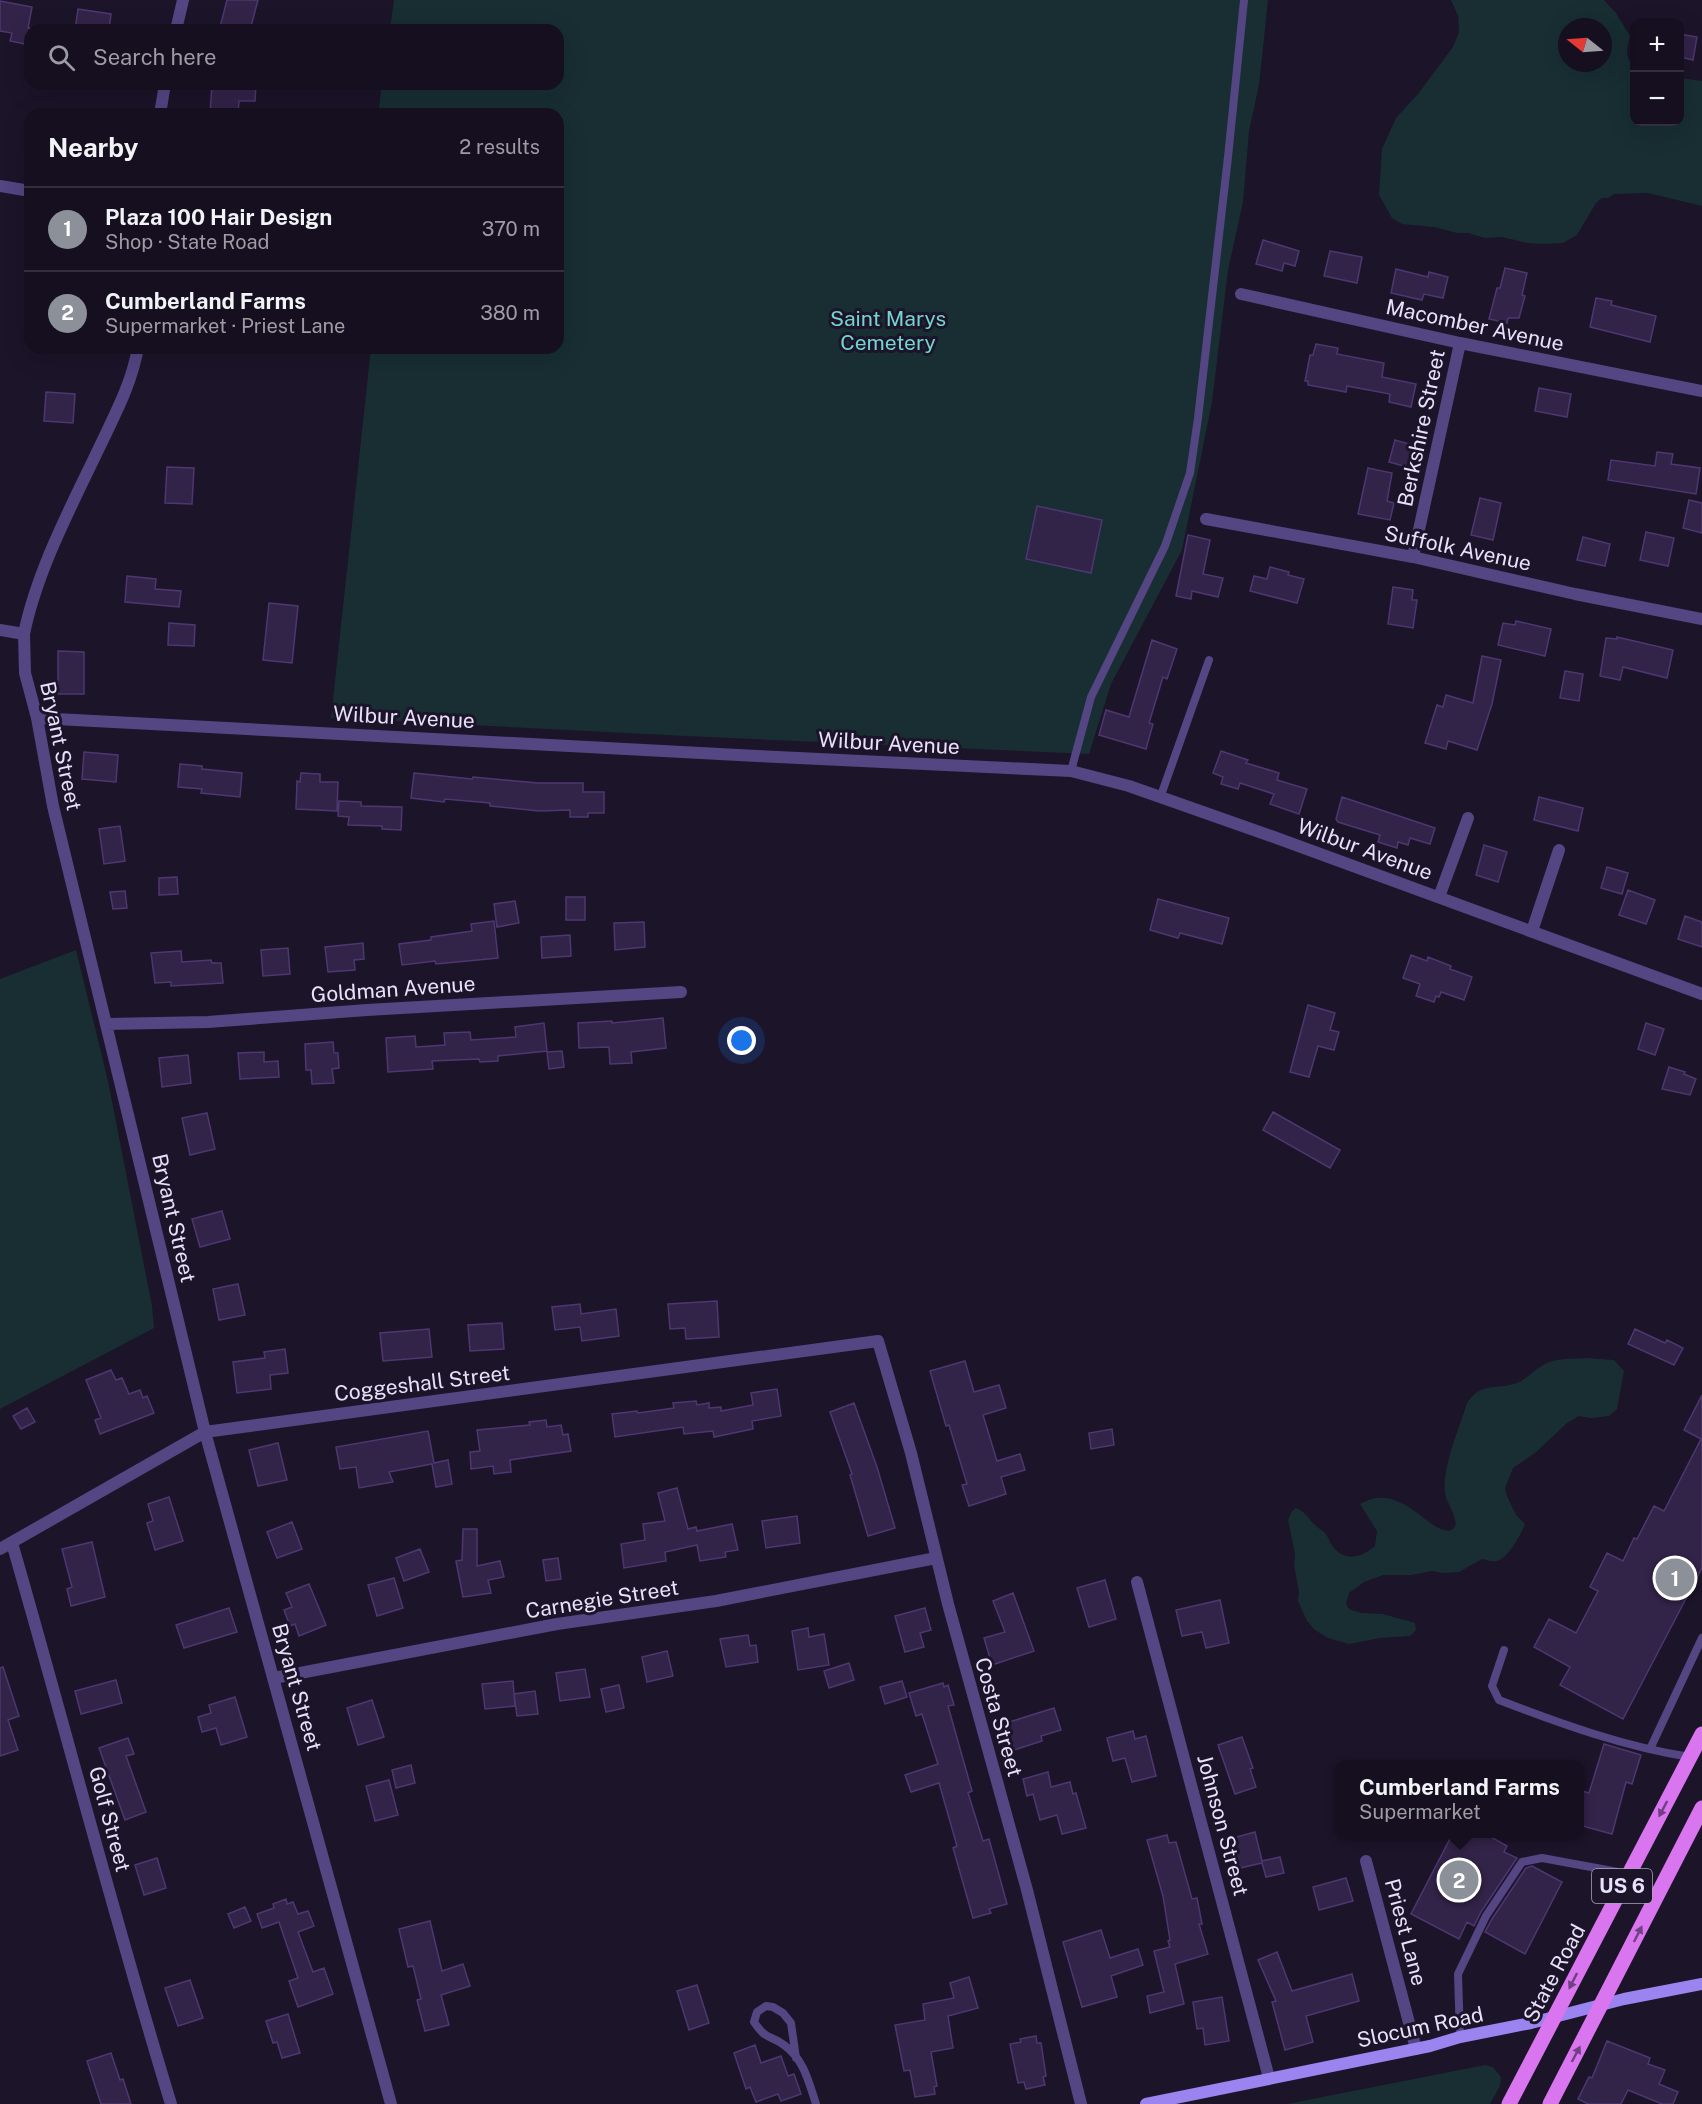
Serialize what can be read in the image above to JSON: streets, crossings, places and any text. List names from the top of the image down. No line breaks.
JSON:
{"streets":{"main road":["US 6","State Road","Slocum Road"],"street":["Macomber Avenue","Berkshire Street","Suffolk Avenue","Wilbur Avenue","Bryant Street","Goldman Avenue","Coggeshall Street","Carnegie Street","Costa Street","Golf Street","Johnson Street","Priest Lane"]},"crossings":[["Macomber Avenue","Berkshire Street"],["Berkshire Street","Suffolk Avenue"],["Wilbur Avenue","Bryant Street"],["Bryant Street","Goldman Avenue"],["Bryant Street","Coggeshall Street"],["Bryant Street","Carnegie Street"],["Coggeshall Street","Costa Street"],["Coggeshall Street","Golf Street"],["Carnegie Street","Costa Street"],["Johnson Street","Slocum Road"],["US 6","Slocum Road"],["Priest Lane","Slocum Road"],["State Road","Slocum Road"]],"parks":["Saint Marys Cemetery"],"north":"left","page":{"map_buttons":["+","−"],"search":"Search here","heading":["Nearby","2 results"],"list":[{"mark":"1","name":"Plaza 100 Hair Design","note":"Shop · State Road","value":"370 m"},{"mark":"2","name":"Cumberland Farms","note":"Supermarket · Priest Lane","value":"380 m"}],"pins":["1","2"],"popup":["Cumberland Farms","Supermarket"]}}
